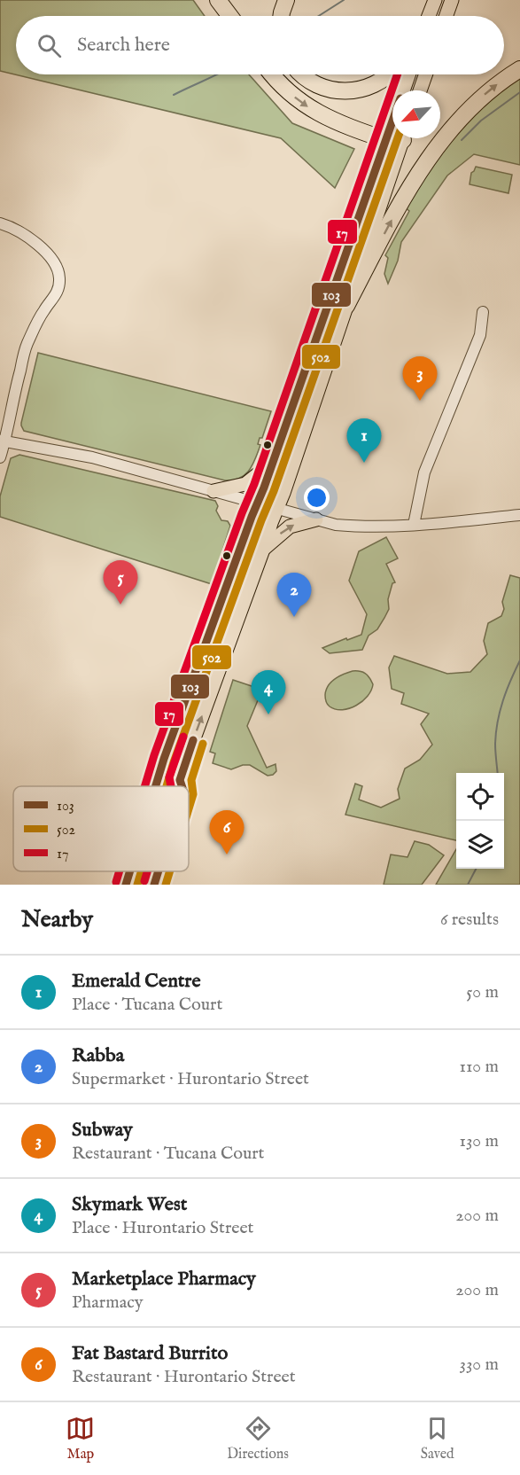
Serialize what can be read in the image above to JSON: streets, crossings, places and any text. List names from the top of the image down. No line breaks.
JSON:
{"lines":["transit line 17","transit line 103","transit line 502"],"legend":["103","502","17"],"north":"bottom left","page":{"search":"Search here","pins":["3","1","5","2","4","6"],"heading":["Nearby","6 results"],"list":[{"mark":"1","name":"Emerald Centre","note":"Place · Tucana Court","value":"50 m"},{"mark":"2","name":"Rabba","note":"Supermarket · Hurontario Street","value":"110 m"},{"mark":"3","name":"Subway","note":"Restaurant · Tucana Court","value":"130 m"},{"mark":"4","name":"Skymark West","note":"Place · Hurontario Street","value":"200 m"},{"mark":"5","name":"Marketplace Pharmacy","note":"Pharmacy","value":"200 m"},{"mark":"6","name":"Fat Bastard Burrito","note":"Restaurant · Hurontario Street","value":"330 m"}],"nav":["Map","Directions","Saved"]}}
